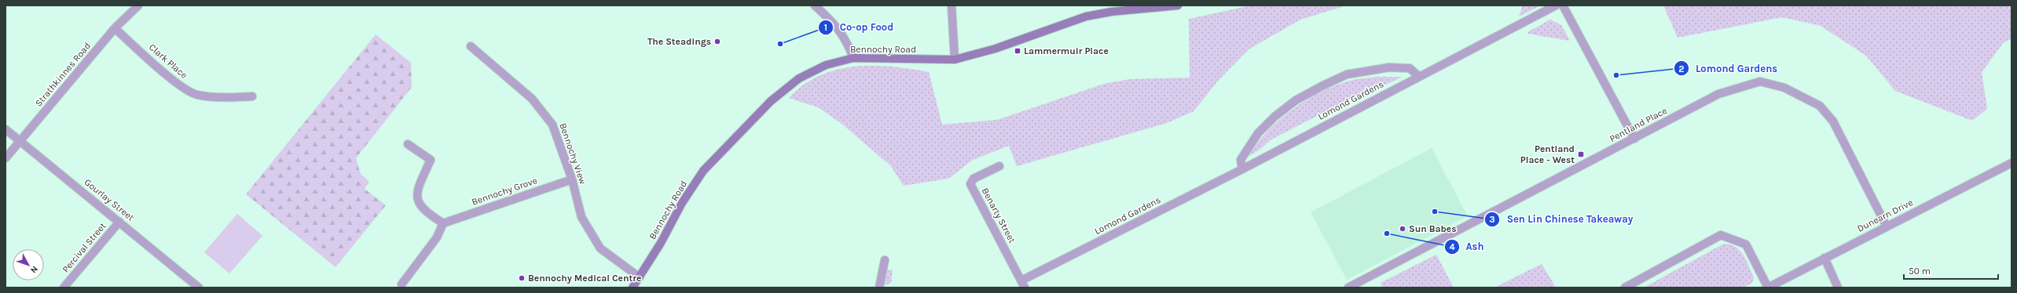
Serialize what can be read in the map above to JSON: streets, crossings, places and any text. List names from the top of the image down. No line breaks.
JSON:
{"streets":{"street":["Bennochy Road","Clark Place","Strathkinnes Road","Lomond Gardens","Pentland Place","Bennochy View","Bennochy Grove","Gourlay Street","Benarty Street","Dunearn Drive","Percival Street"]},"crossings":[["Bennochy Road","Bennochy View"],["Clark Place","Strathkinnes Road"],["Strathkinnes Road","Gourlay Street"],["Lomond Gardens","Benarty Street"],["Pentland Place","Dunearn Drive"],["Bennochy View","Bennochy Grove"],["Gourlay Street","Percival Street"]],"places":{"other":["The Steadings","Co-op Food","Lomond Gardens","Sen Lin Chinese Takeaway","Sun Babes","Ash","Bennochy Medical Centre"],"transit":["Lammermuir Place","Pentland Place - West"]},"scale_bar":"50 m","north":"bottom right"}
